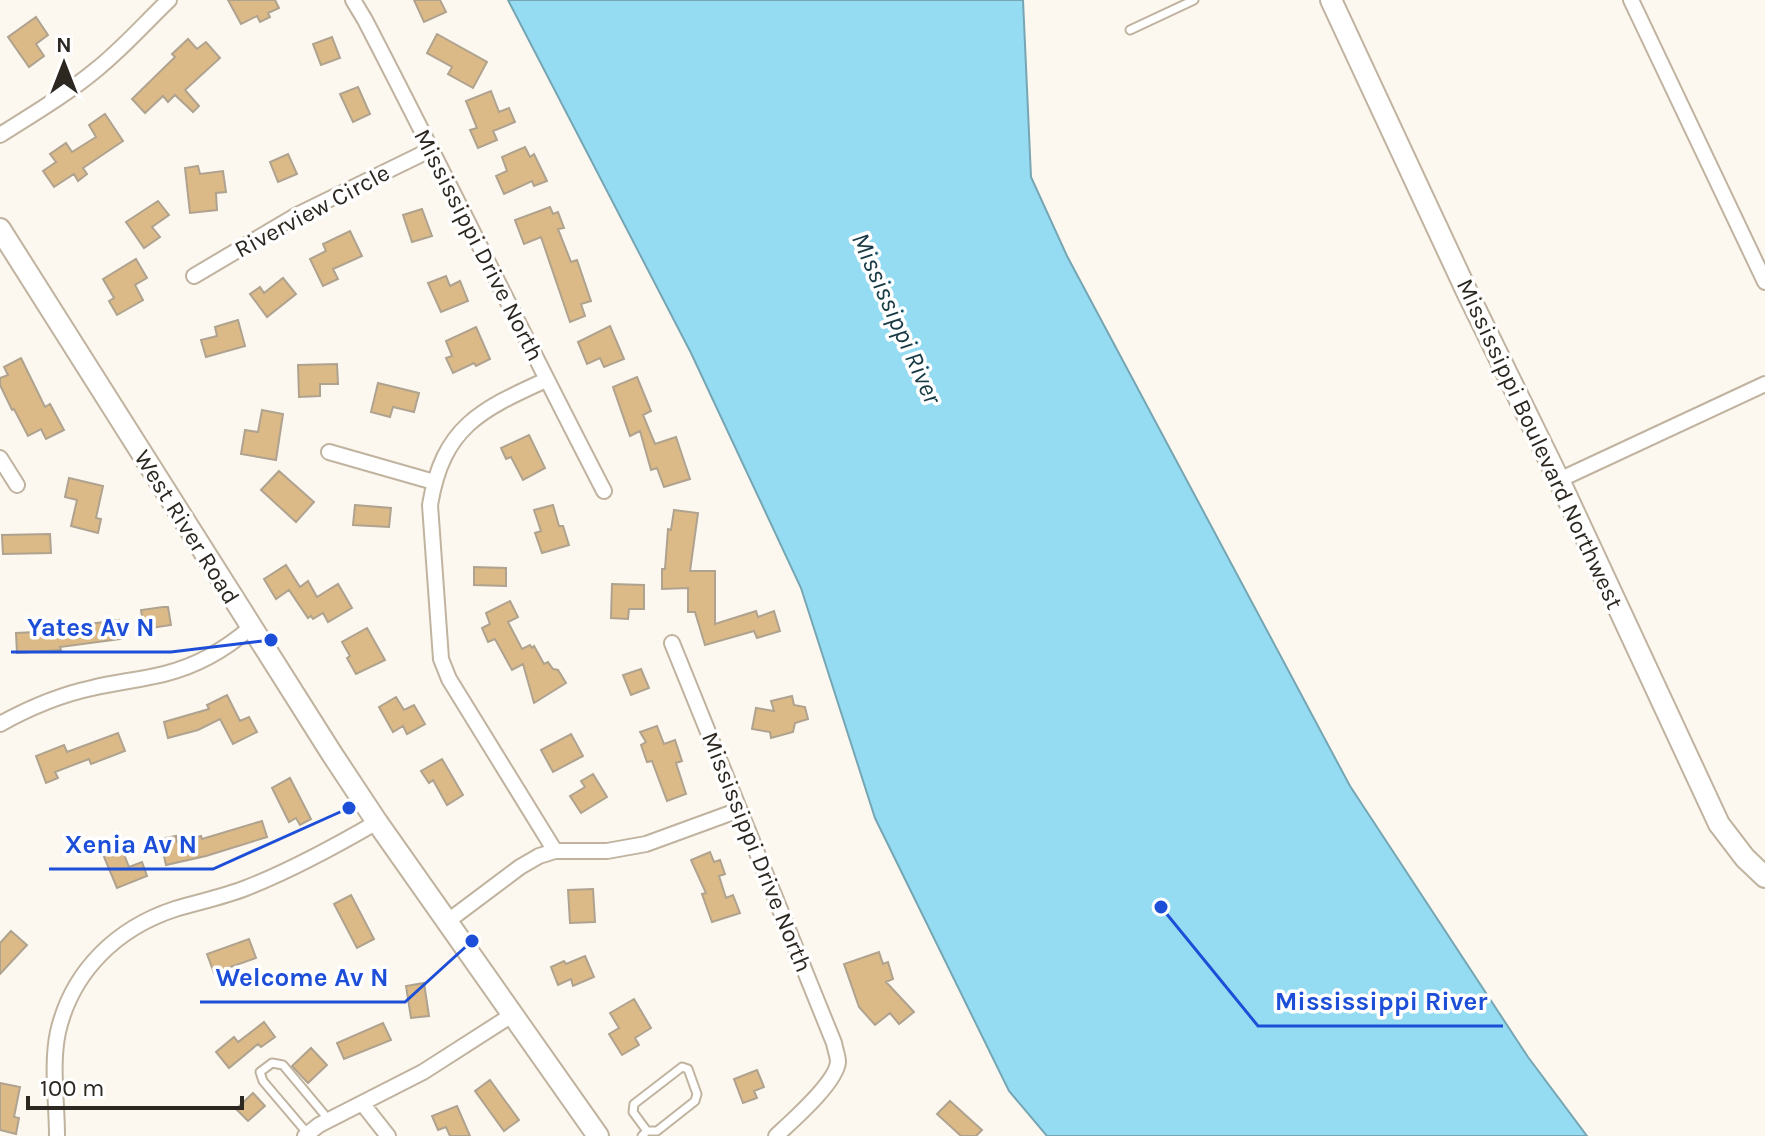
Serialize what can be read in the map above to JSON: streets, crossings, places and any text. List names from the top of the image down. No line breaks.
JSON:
{"streets":{"main road":["Mississippi Boulevard Northwest","West River Road"],"street":["Riverview Circle","Mississippi Drive North"]},"crossings":[["Riverview Circle","Mississippi Drive North"]],"water":["Mississippi River"],"places":["Yates Av N","Xenia Av N","Mississippi River","Welcome Av N"],"scale_bar":"100 m","north":"top"}
